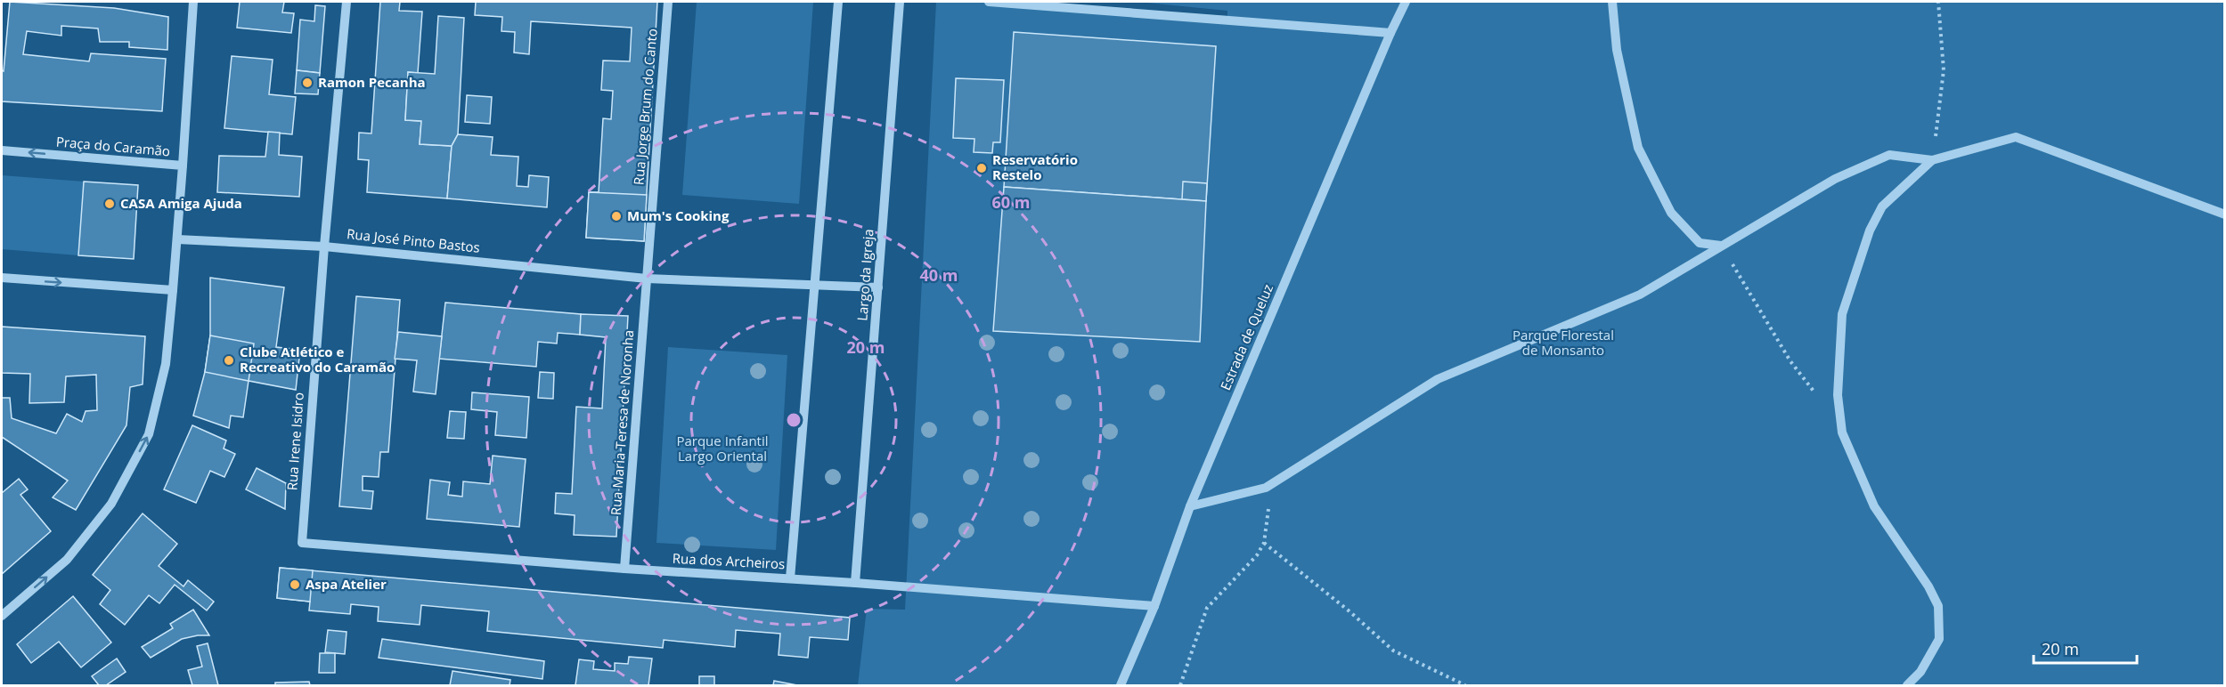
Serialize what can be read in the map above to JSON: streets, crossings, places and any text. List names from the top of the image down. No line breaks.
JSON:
{"streets":{"street":["Rua Jorge Brum do Canto","Praça do Caramão","Rua José Pinto Bastos","Largo da Igreja","Estrada de Queluz","Rua Maria Teresa de Noronha","Rua Irene Isidro","Rua dos Archeiros"]},"crossings":[["Rua Jorge Brum do Canto","Rua José Pinto Bastos"],["Rua Jorge Brum do Canto","Rua Maria Teresa de Noronha"],["Praça do Caramão","Rua José Pinto Bastos"],["Rua José Pinto Bastos","Largo da Igreja"],["Rua José Pinto Bastos","Rua Maria Teresa de Noronha"],["Rua José Pinto Bastos","Rua Irene Isidro"],["Largo da Igreja","Rua dos Archeiros"],["Estrada de Queluz","Rua dos Archeiros"],["Rua Maria Teresa de Noronha","Rua dos Archeiros"],["Rua Irene Isidro","Rua dos Archeiros"]],"parks":["Parque Florestal de Monsanto","Parque Infantil Largo Oriental"],"places":["Ramon Pecanha","Reservatório Restelo","CASA Amiga Ajuda","Mum's Cooking","Clube Atlético e Recreativo do Caramão","Aspa Atelier"],"scale_bar":"20 m","rings":["60 m","40 m","20 m"]}
